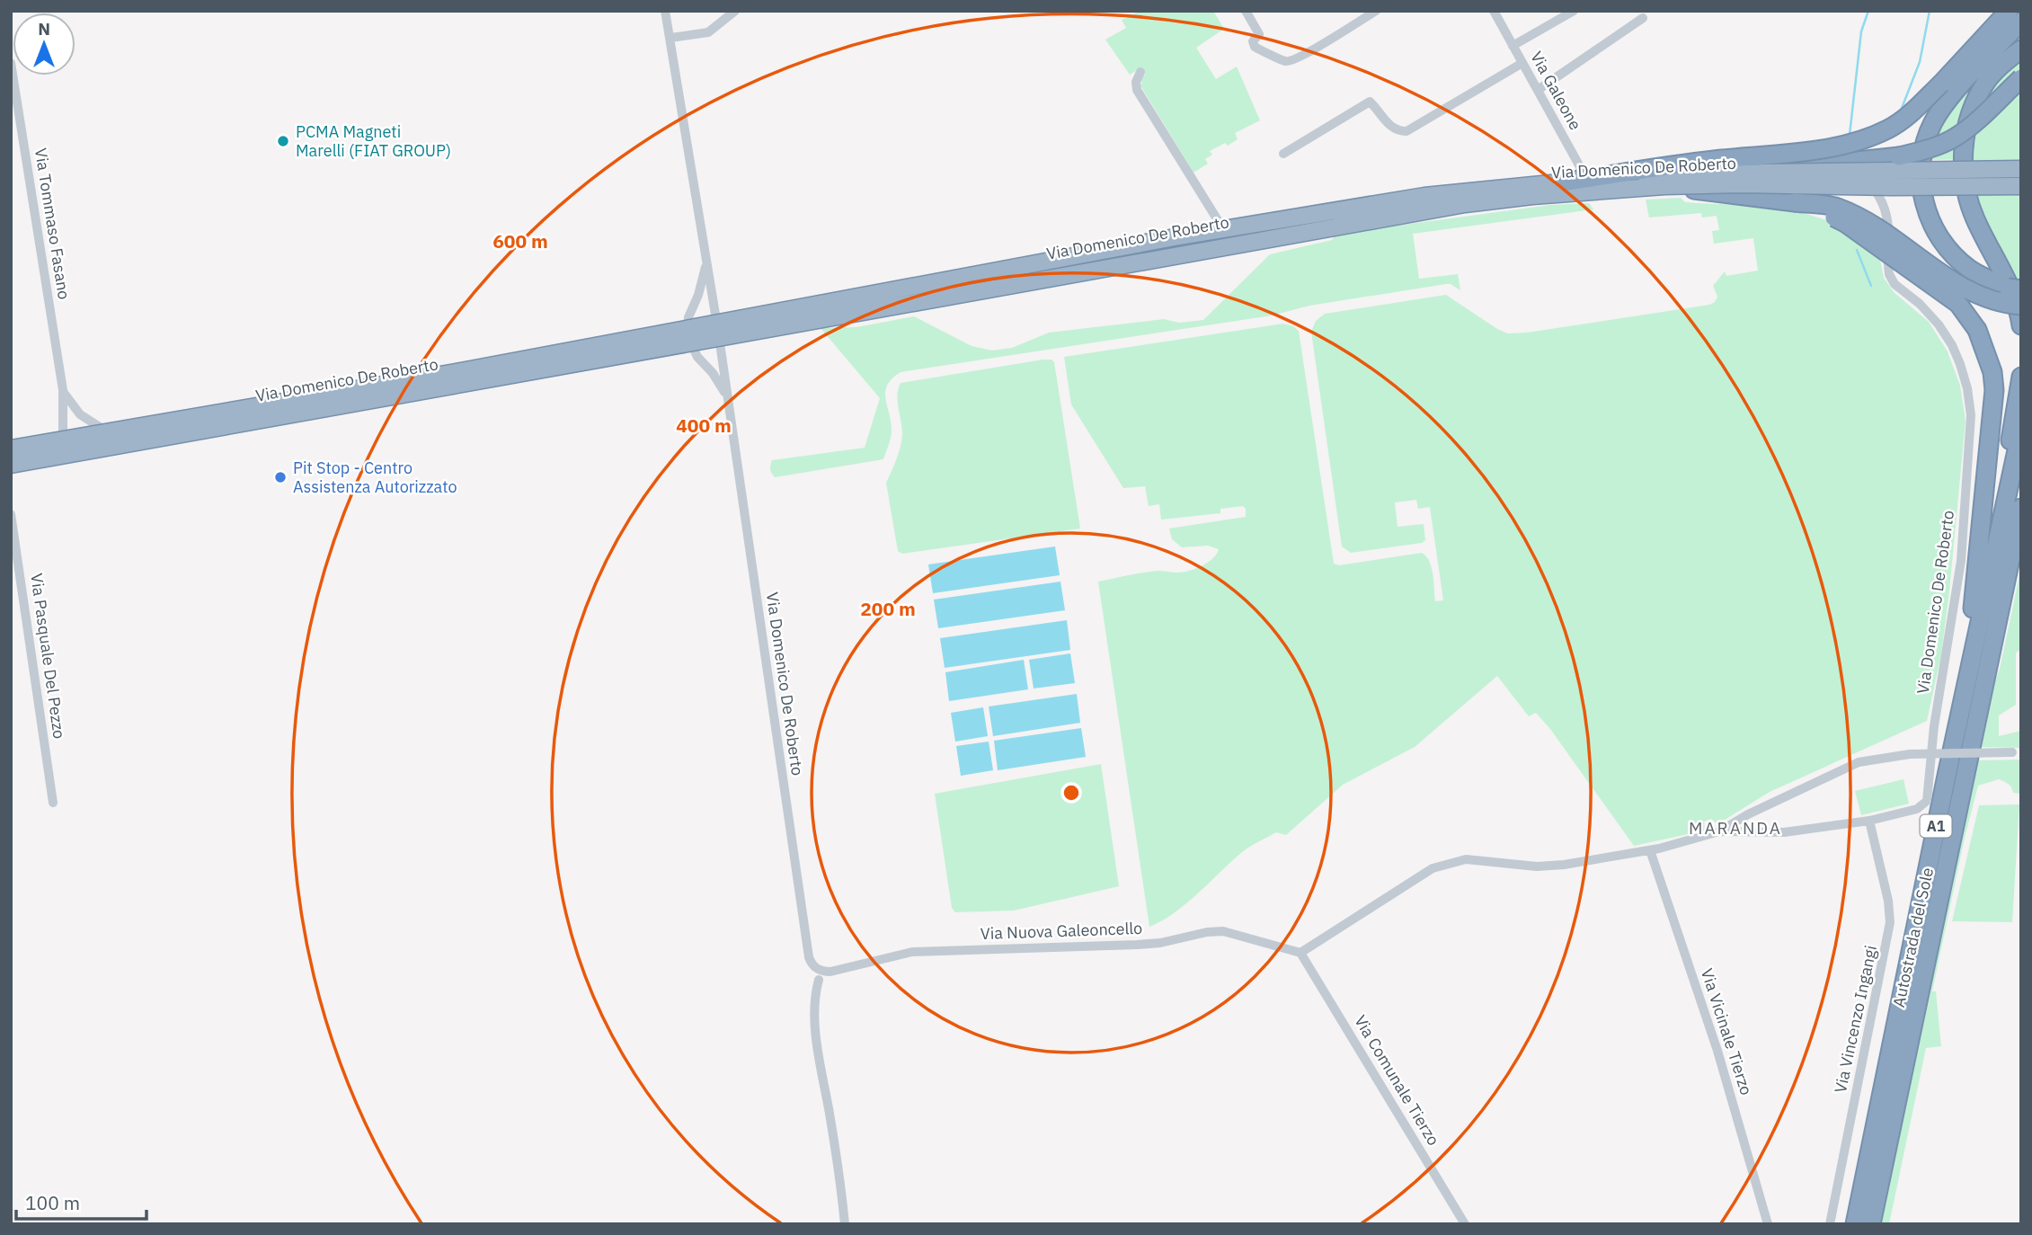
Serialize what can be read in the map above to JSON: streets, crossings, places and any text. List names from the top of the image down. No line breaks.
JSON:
{"streets":{"highway":["A1","Autostrada del Sole"],"street":["Via Galeone","Via Domenico De Roberto","Via Tommaso Fasano","Via Pasquale Del Pezzo","Via Nuova Galeoncello","Via Vincenzo Ingangi","Via Vicinale Tierzo","Via Comunale Tierzo"]},"crossings":[["Via Galeone","Via Domenico De Roberto"],["Via Domenico De Roberto","Via Tommaso Fasano"],["Via Domenico De Roberto","Via Nuova Galeoncello"],["Via Domenico De Roberto","Via Vincenzo Ingangi"],["Via Nuova Galeoncello","Via Comunale Tierzo"]],"districts":["MARANDA"],"places":["PCMA Magneti Marelli (FIAT GROUP)","Pit Stop - Centro Assistenza Autorizzato"],"scale_bar":"100 m","north":"top","rings":["600 m","400 m","200 m"]}
